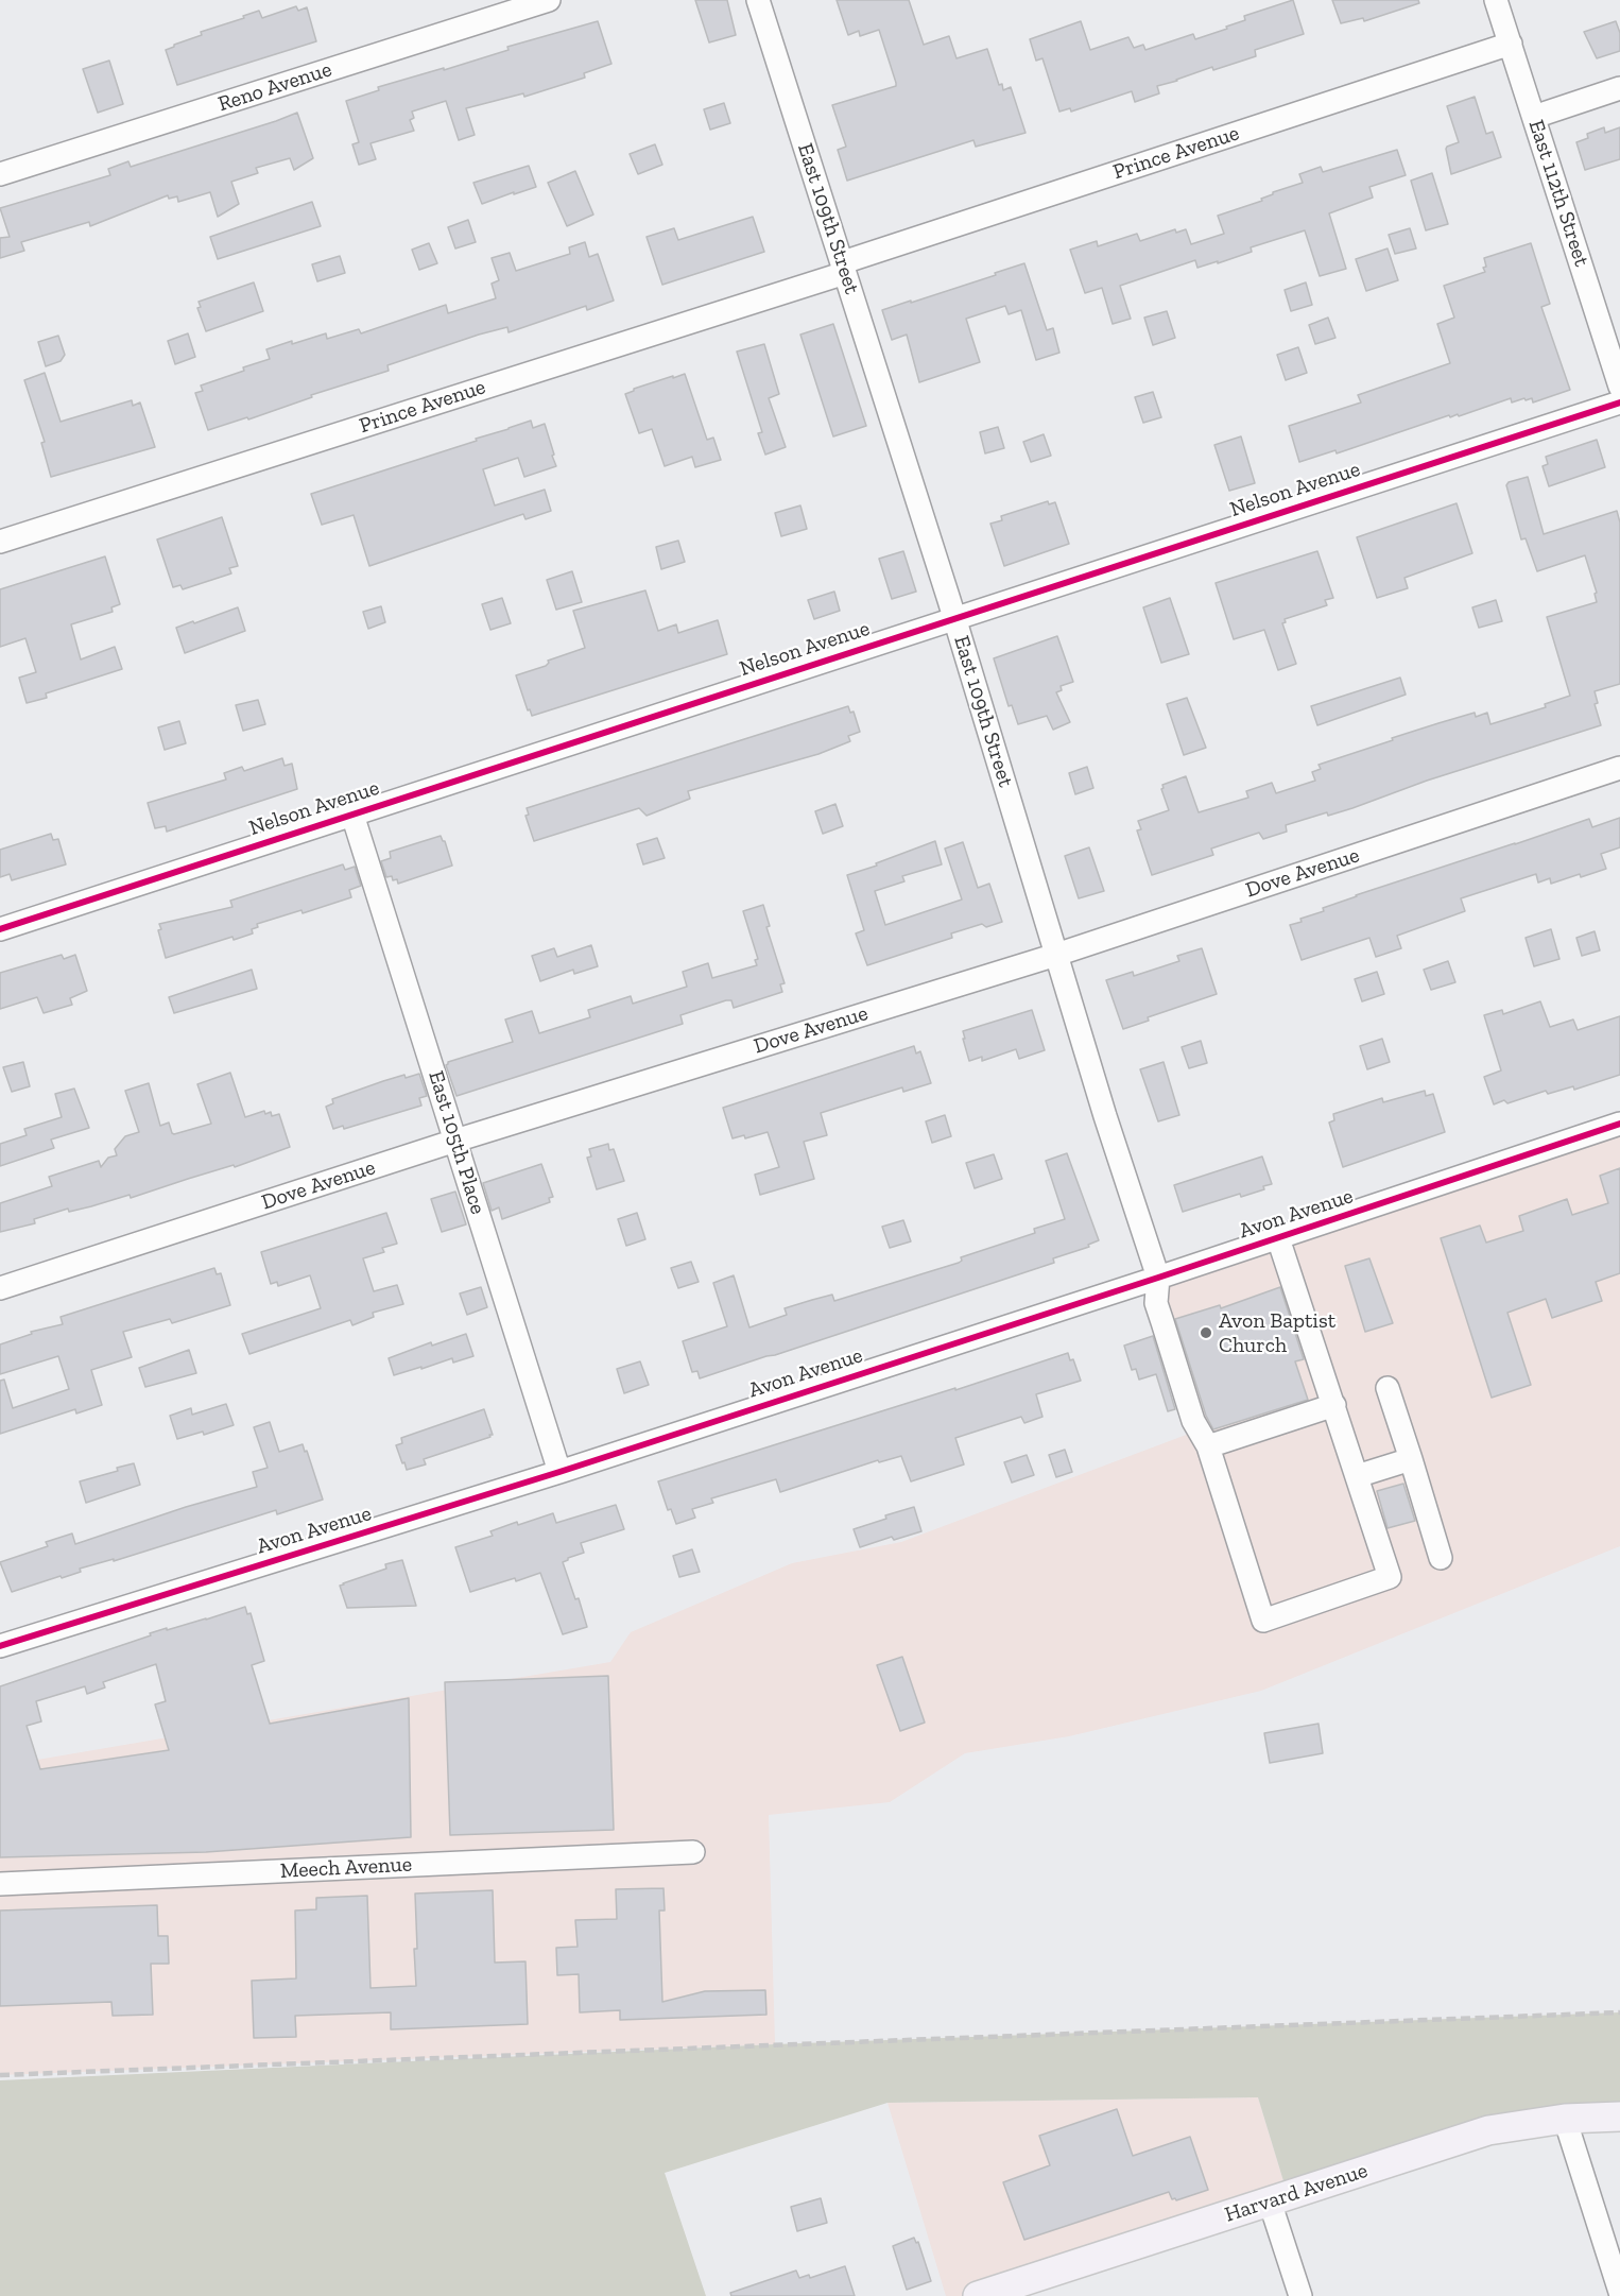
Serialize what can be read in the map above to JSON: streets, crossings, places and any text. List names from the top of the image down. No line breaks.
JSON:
{"streets":{"main road":["Harvard Avenue"],"street":["Reno Avenue","Prince Avenue","East 112th Street","East 109th Street","Nelson Avenue","Dove Avenue","East 105th Place","Avon Avenue","Meech Avenue"]},"crossings":[["Prince Avenue","East 112th Street"],["Prince Avenue","East 109th Street"],["East 109th Street","Nelson Avenue"],["East 109th Street","Dove Avenue"],["East 109th Street","Avon Avenue"],["Nelson Avenue","East 105th Place"],["Dove Avenue","East 105th Place"],["East 105th Place","Avon Avenue"]],"places":["Avon Baptist Church"]}
